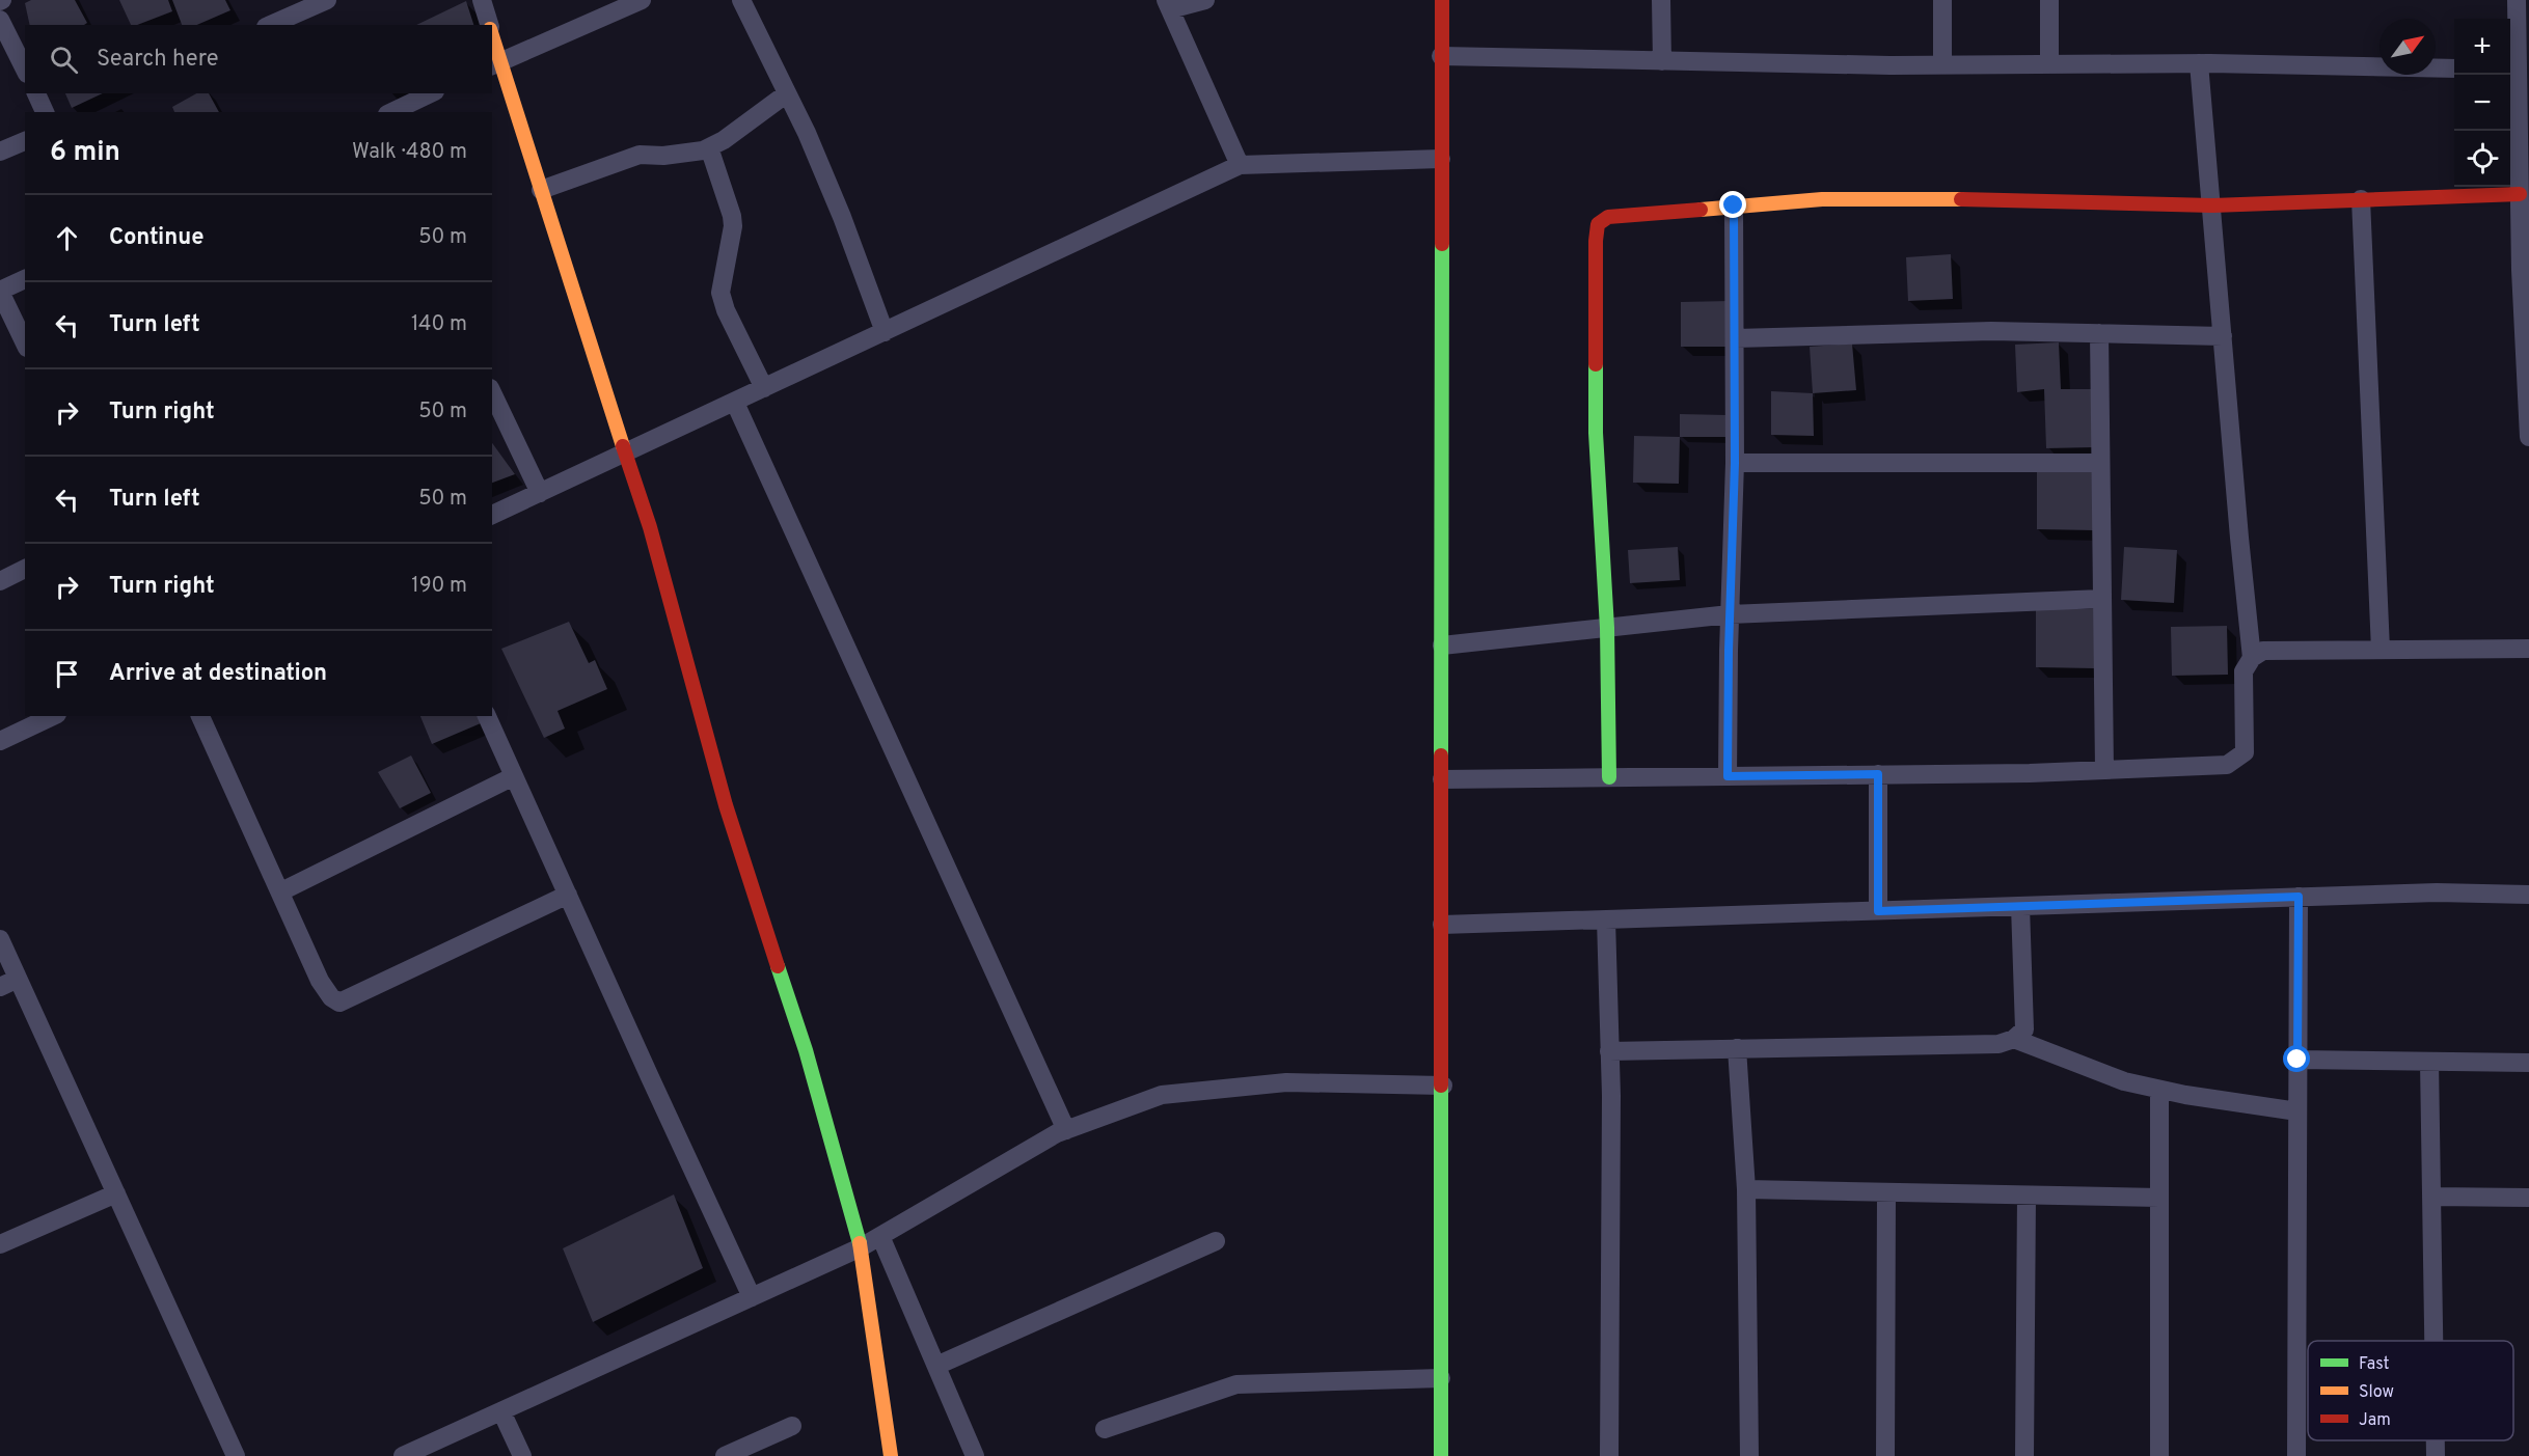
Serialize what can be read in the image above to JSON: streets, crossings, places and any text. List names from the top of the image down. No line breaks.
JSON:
{"legend":["Fast","Slow","Jam"],"north":"top right","page":{"map_buttons":["+","−"],"search":"Search here","heading":["6 min","Walk · 480 m"],"list":[["Continue","50 m"],["Turn left","140 m"],["Turn right","50 m"],["Turn left","50 m"],["Turn right","190 m"],"Arrive at destination"]}}
